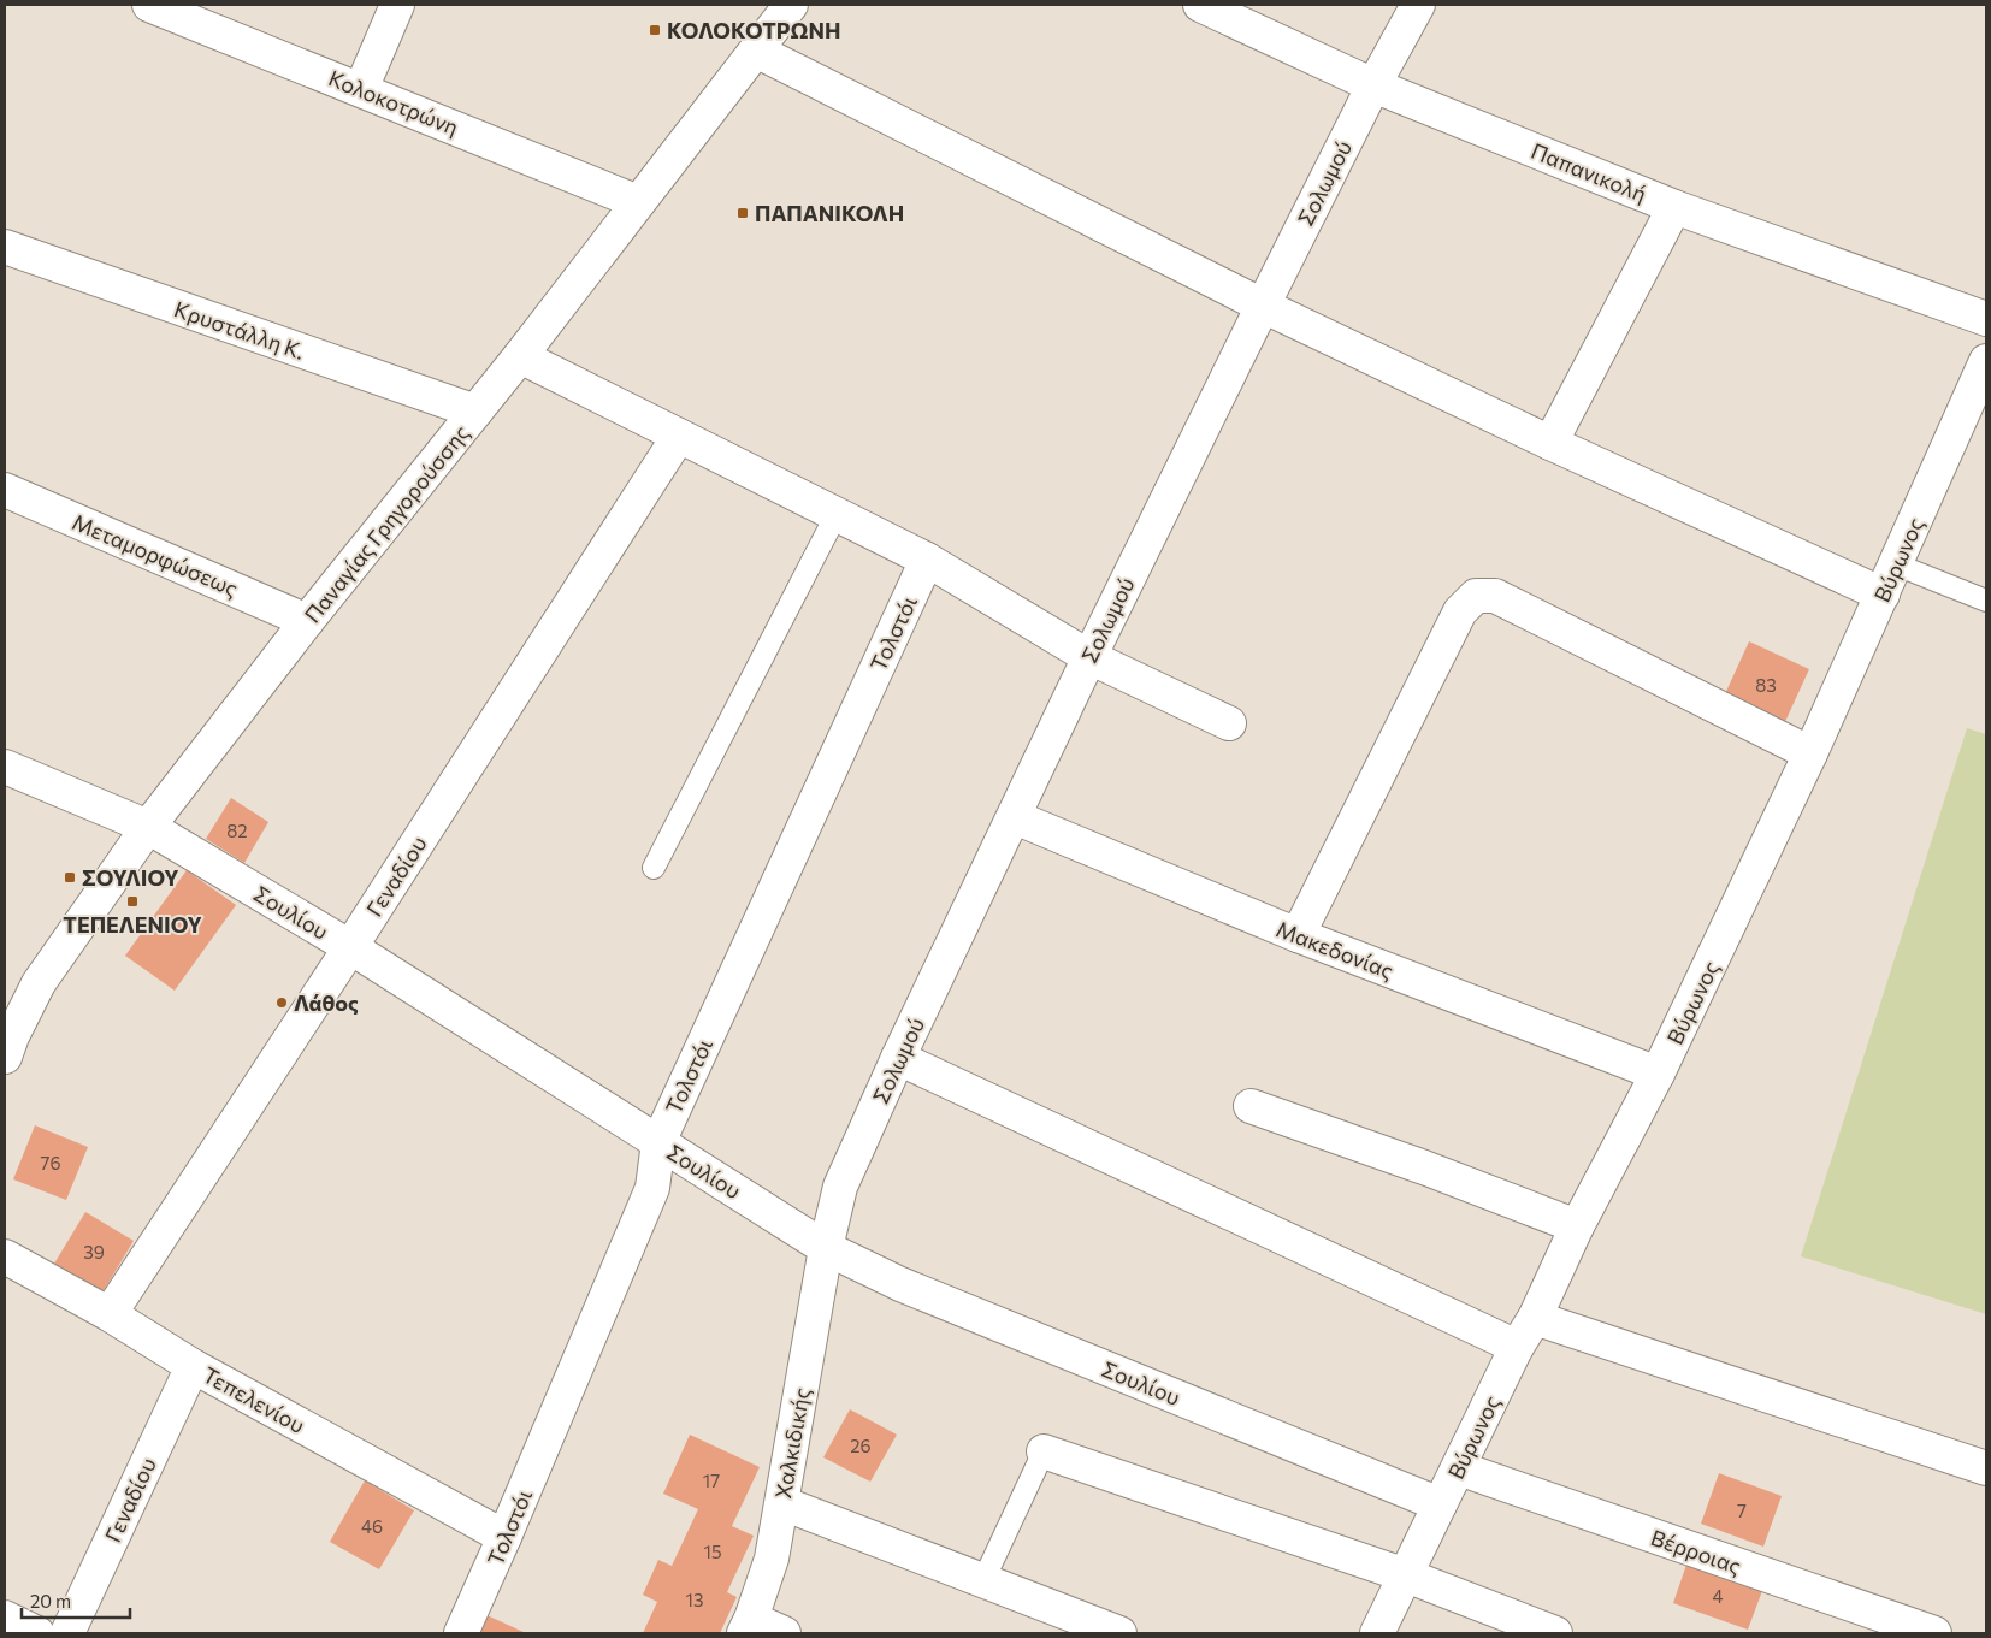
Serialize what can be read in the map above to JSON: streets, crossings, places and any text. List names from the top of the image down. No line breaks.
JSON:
{"streets":{"street":["Κολοκοτρώνη","Παπανικολή","Σολωμού","Κρυστάλλη Κ.","Παναγίας Γρηγορούσσης","Μεταμορφώσεως","Βύρωνος","Τολστόι","Γεναδίου","Σουλίου","Μακεδονίας","Τεπελενίου","Χαλκιδικής","Βέρροιας"]},"crossings":[["Κολοκοτρώνη","Παναγίας Γρηγορούσσης"],["Παπανικολή","Σολωμού"],["Σολωμού","Σουλίου"],["Σολωμού","Μακεδονίας"],["Σολωμού","Χαλκιδικής"],["Κρυστάλλη Κ.","Παναγίας Γρηγορούσσης"],["Παναγίας Γρηγορούσσης","Μεταμορφώσεως"],["Παναγίας Γρηγορούσσης","Σουλίου"],["Βύρωνος","Σουλίου"],["Βύρωνος","Μακεδονίας"],["Βύρωνος","Βέρροιας"],["Τολστόι","Σουλίου"],["Τολστόι","Τεπελενίου"],["Γεναδίου","Σουλίου"],["Γεναδίου","Τεπελενίου"],["Σουλίου","Χαλκιδικής"]],"places":{"transit":["ΚΟΛΟΚΟΤΡΩΝΗ","ΠΑΠΑΝΙΚΟΛΗ","ΣΟΥΛΙΟΥ","ΤΕΠΕΛΕΝΙΟΥ"],"other":["Λάθος"]},"house_numbers":["83","82","76","39","26","17","7","46","15","4","13"],"scale_bar":"20 m"}
